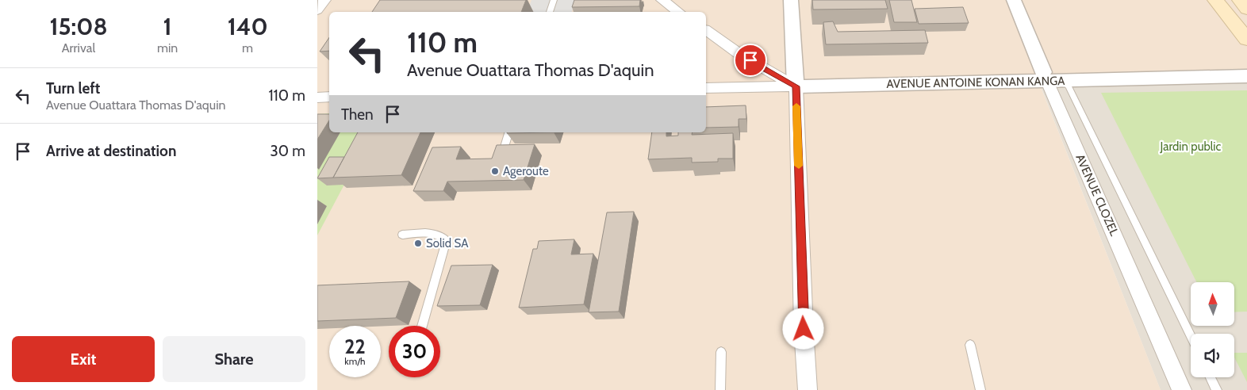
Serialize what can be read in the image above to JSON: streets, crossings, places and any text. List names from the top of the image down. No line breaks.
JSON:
{"streets":{"street":["AVENUE ANTOINE KONAN KANGA","AVENUE CLOZEL"]},"crossings":[["AVENUE ANTOINE KONAN KANGA","AVENUE CLOZEL"]],"parks":["Jardin public"],"places":["Ageroute","Solid SA"],"north":"top","page":{"eta":["15:08","Arrival","1","min","140","m"],"turn":["110 m","Avenue Ouattara Thomas D'aquin"],"list":[{"name":"Turn left","note":"Avenue Ouattara Thomas D'aquin","value":"110 m"},{"name":"Arrive at destination","value":"30 m"}],"then":"Then","speed":"22 km/h","limit":"30","buttons":["Exit","Share"]}}
